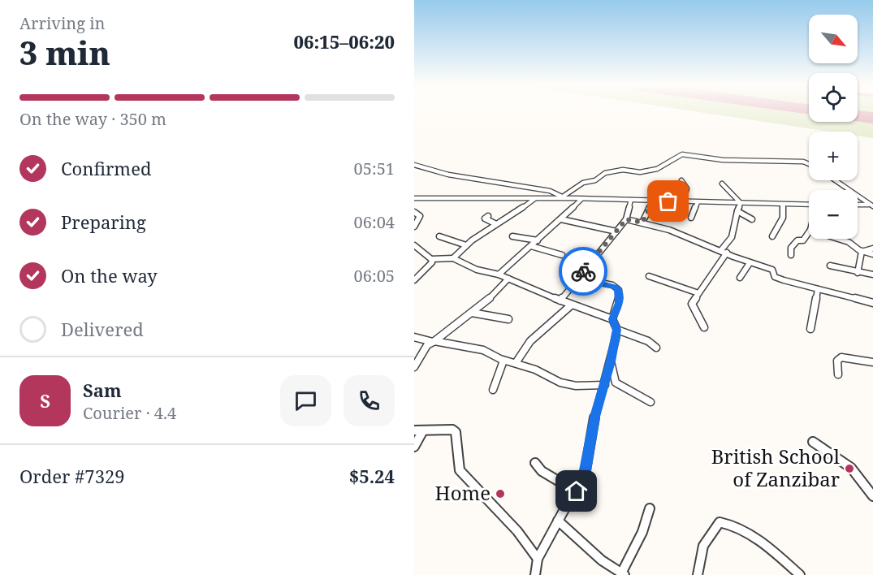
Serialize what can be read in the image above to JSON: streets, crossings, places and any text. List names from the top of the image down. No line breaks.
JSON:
{"places":["British School of Zanzibar","Home"],"north":"bottom right","page":{"heading":["3 min","Arriving in","06:15–06:20"],"panel":["Sam","Courier · 4.4","Order #7329","$5.24"],"map_buttons":["+","−"],"bar":"On the way · 350 m","list":[["Confirmed","05:51"],["Preparing","06:04"],["On the way","06:05"],"Delivered"],"round":"S"}}
